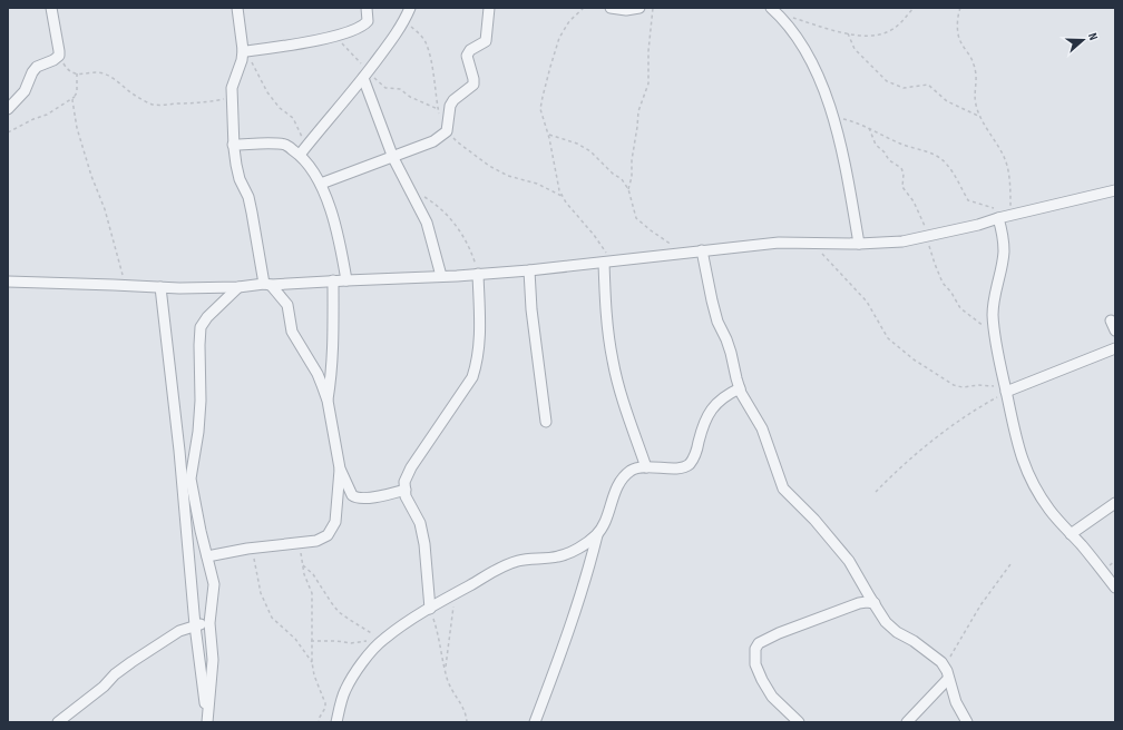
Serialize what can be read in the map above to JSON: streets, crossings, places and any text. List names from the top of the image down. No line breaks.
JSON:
{"north":"right"}
